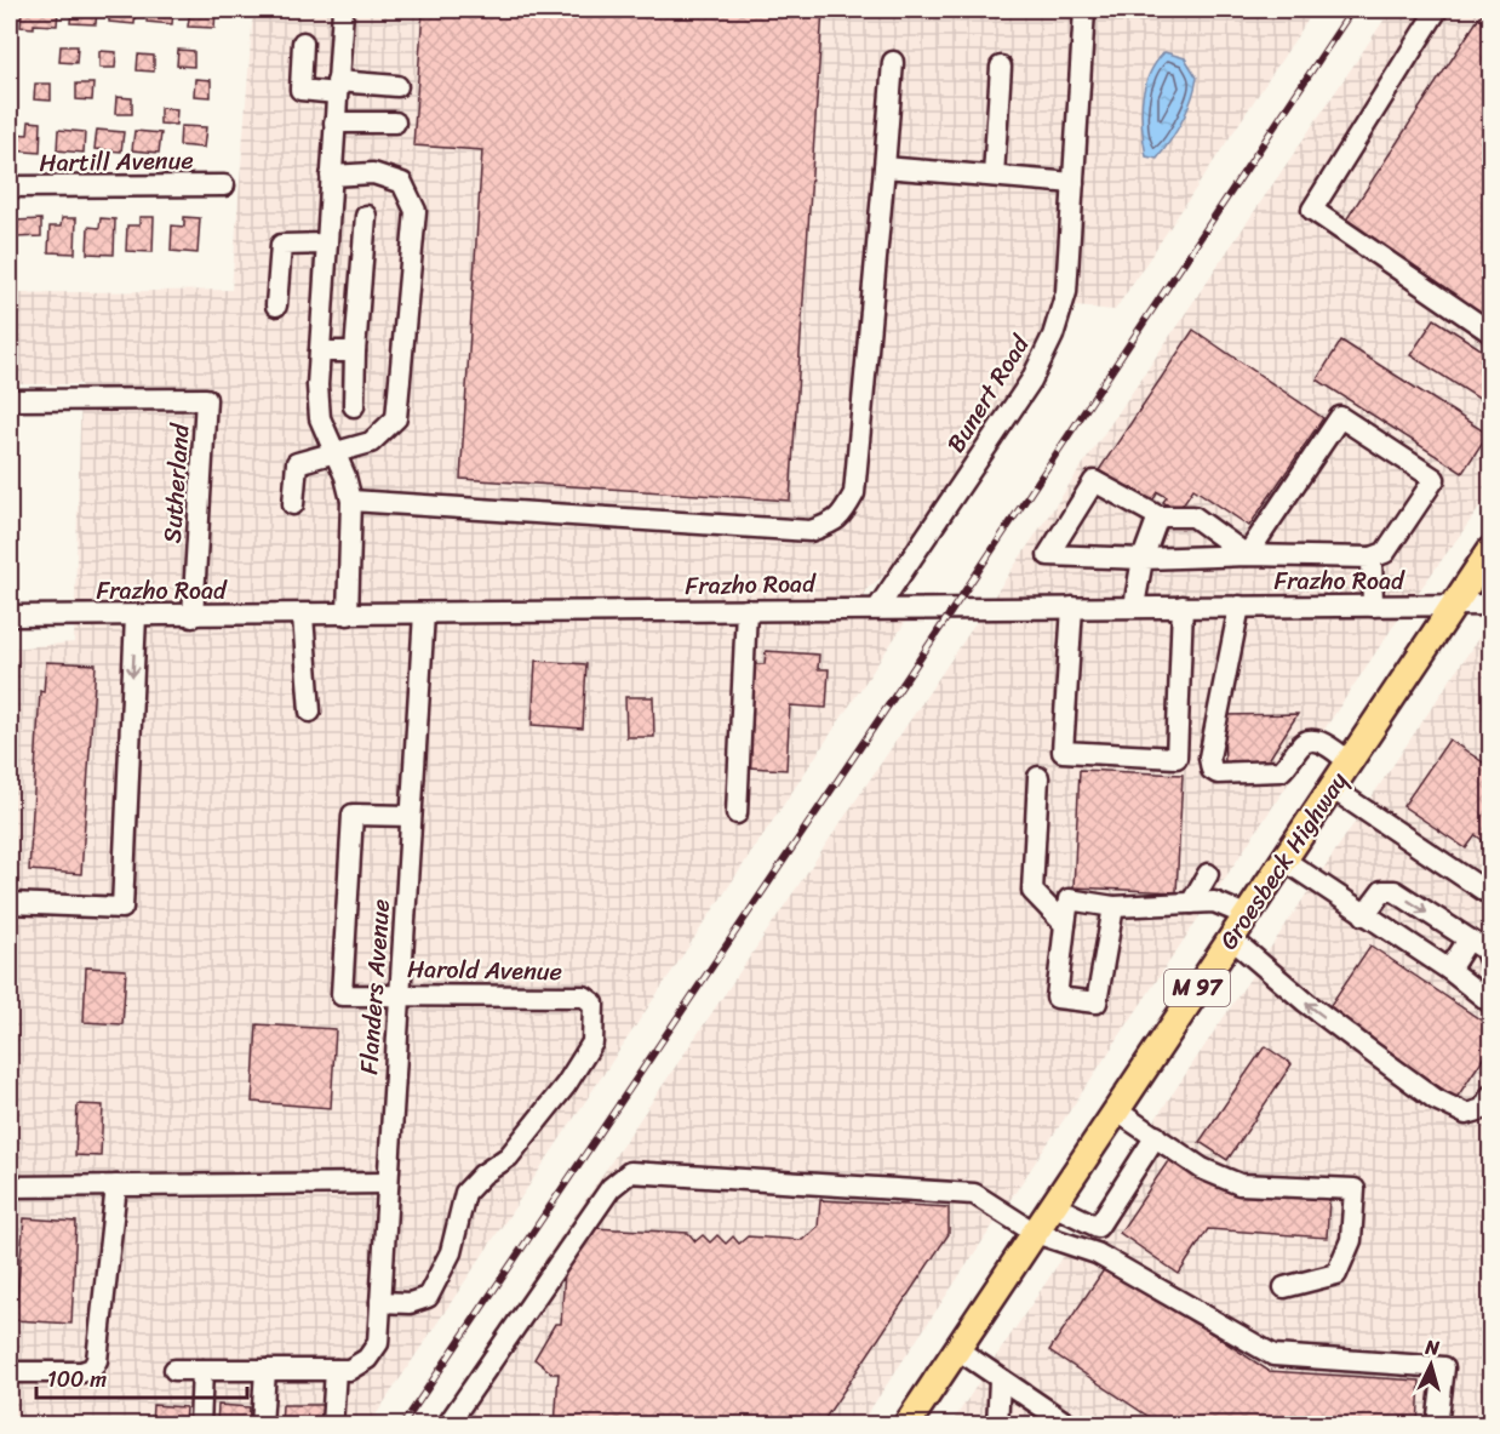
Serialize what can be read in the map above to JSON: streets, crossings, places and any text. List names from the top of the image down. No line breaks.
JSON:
{"streets":{"main road":["Groesbeck Highway","M 97"],"street":["Hartill Avenue","Bunert Road","Sutherland","Frazho Road","Harold Avenue","Flanders Avenue"]},"crossings":[["Bunert Road","Frazho Road"],["Sutherland","Frazho Road"],["Frazho Road","Groesbeck Highway"],["Frazho Road","Flanders Avenue"],["Harold Avenue","Flanders Avenue"]],"scale_bar":"100 m","north":"top"}
